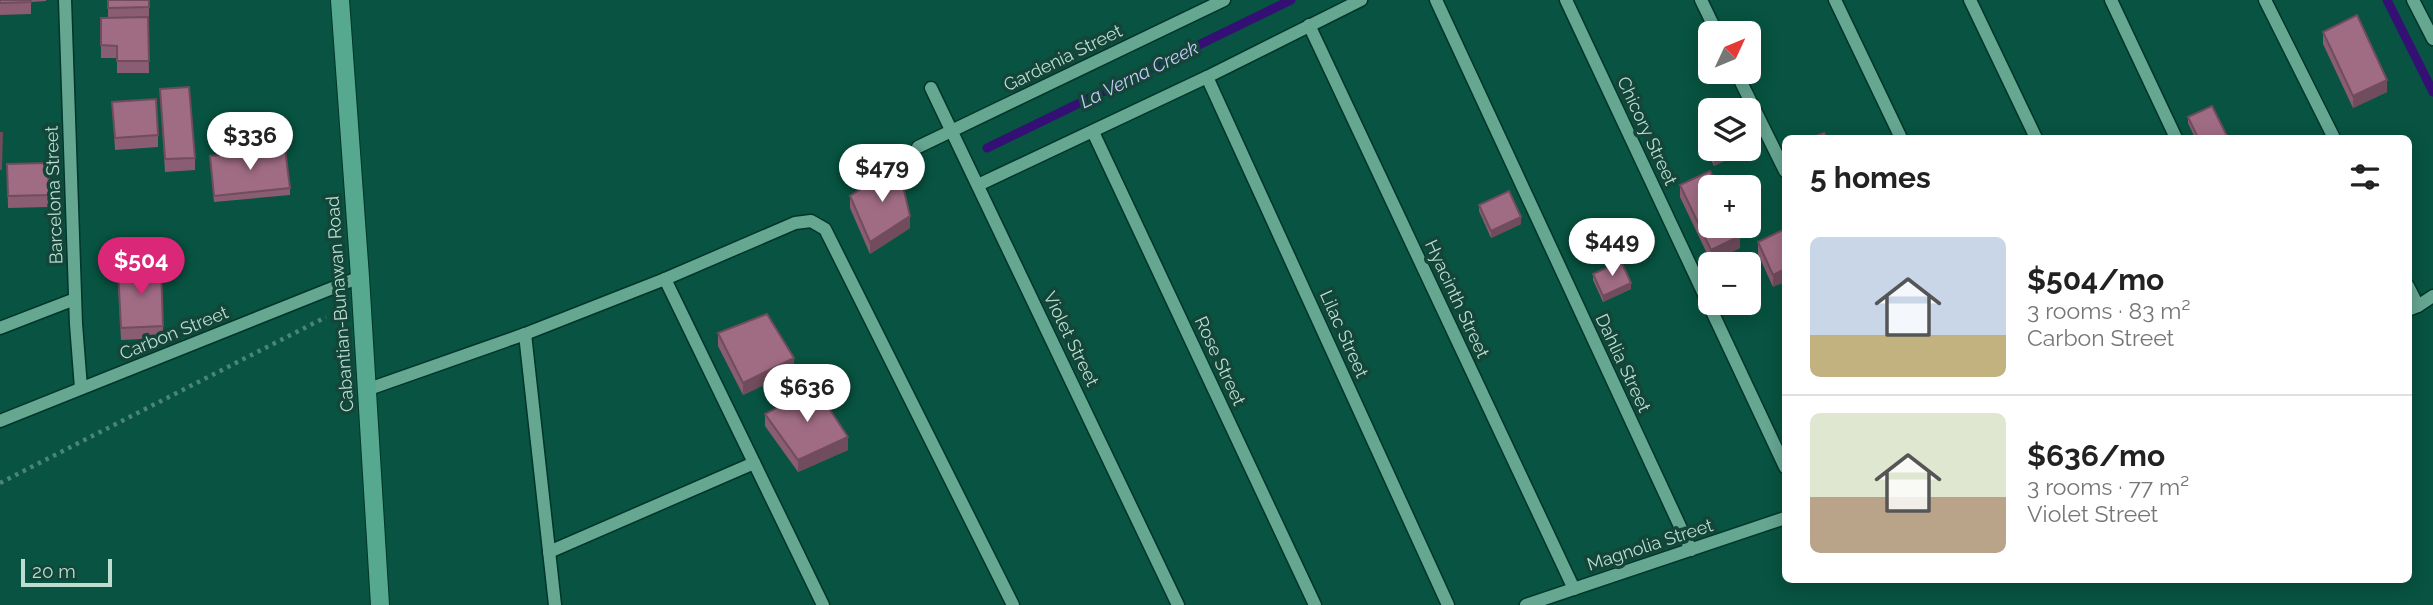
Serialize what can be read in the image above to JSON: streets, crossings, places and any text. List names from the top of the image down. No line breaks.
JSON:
{"streets":{"main road":["Cabantian-Bunawan Road"],"street":["Gardenia Street","Chicory Street","Barcelona Street","Hyacinth Street","Carbon Street","Lilac Street","Violet Street","Rose Street","Dahlia Street","Magnolia Street"]},"crossings":[["Gardenia Street","Violet Street"],["Barcelona Street","Carbon Street"],["Hyacinth Street","Magnolia Street"],["Cabantian-Bunawan Road","Carbon Street"],["Dahlia Street","Magnolia Street"]],"water":["La Verna Creek"],"scale_bar":"20 m","north":"top right","page":{"map_buttons":["+","−"],"price":["$336","$479","$449","$504","$636"],"heading":"5 homes","list":[{"name":"$504/mo","note":"3 rooms · 83 m² · Carbon Street"},{"name":"$636/mo","note":"3 rooms · 77 m² · Violet Street"}],"scale":"20 m"}}
